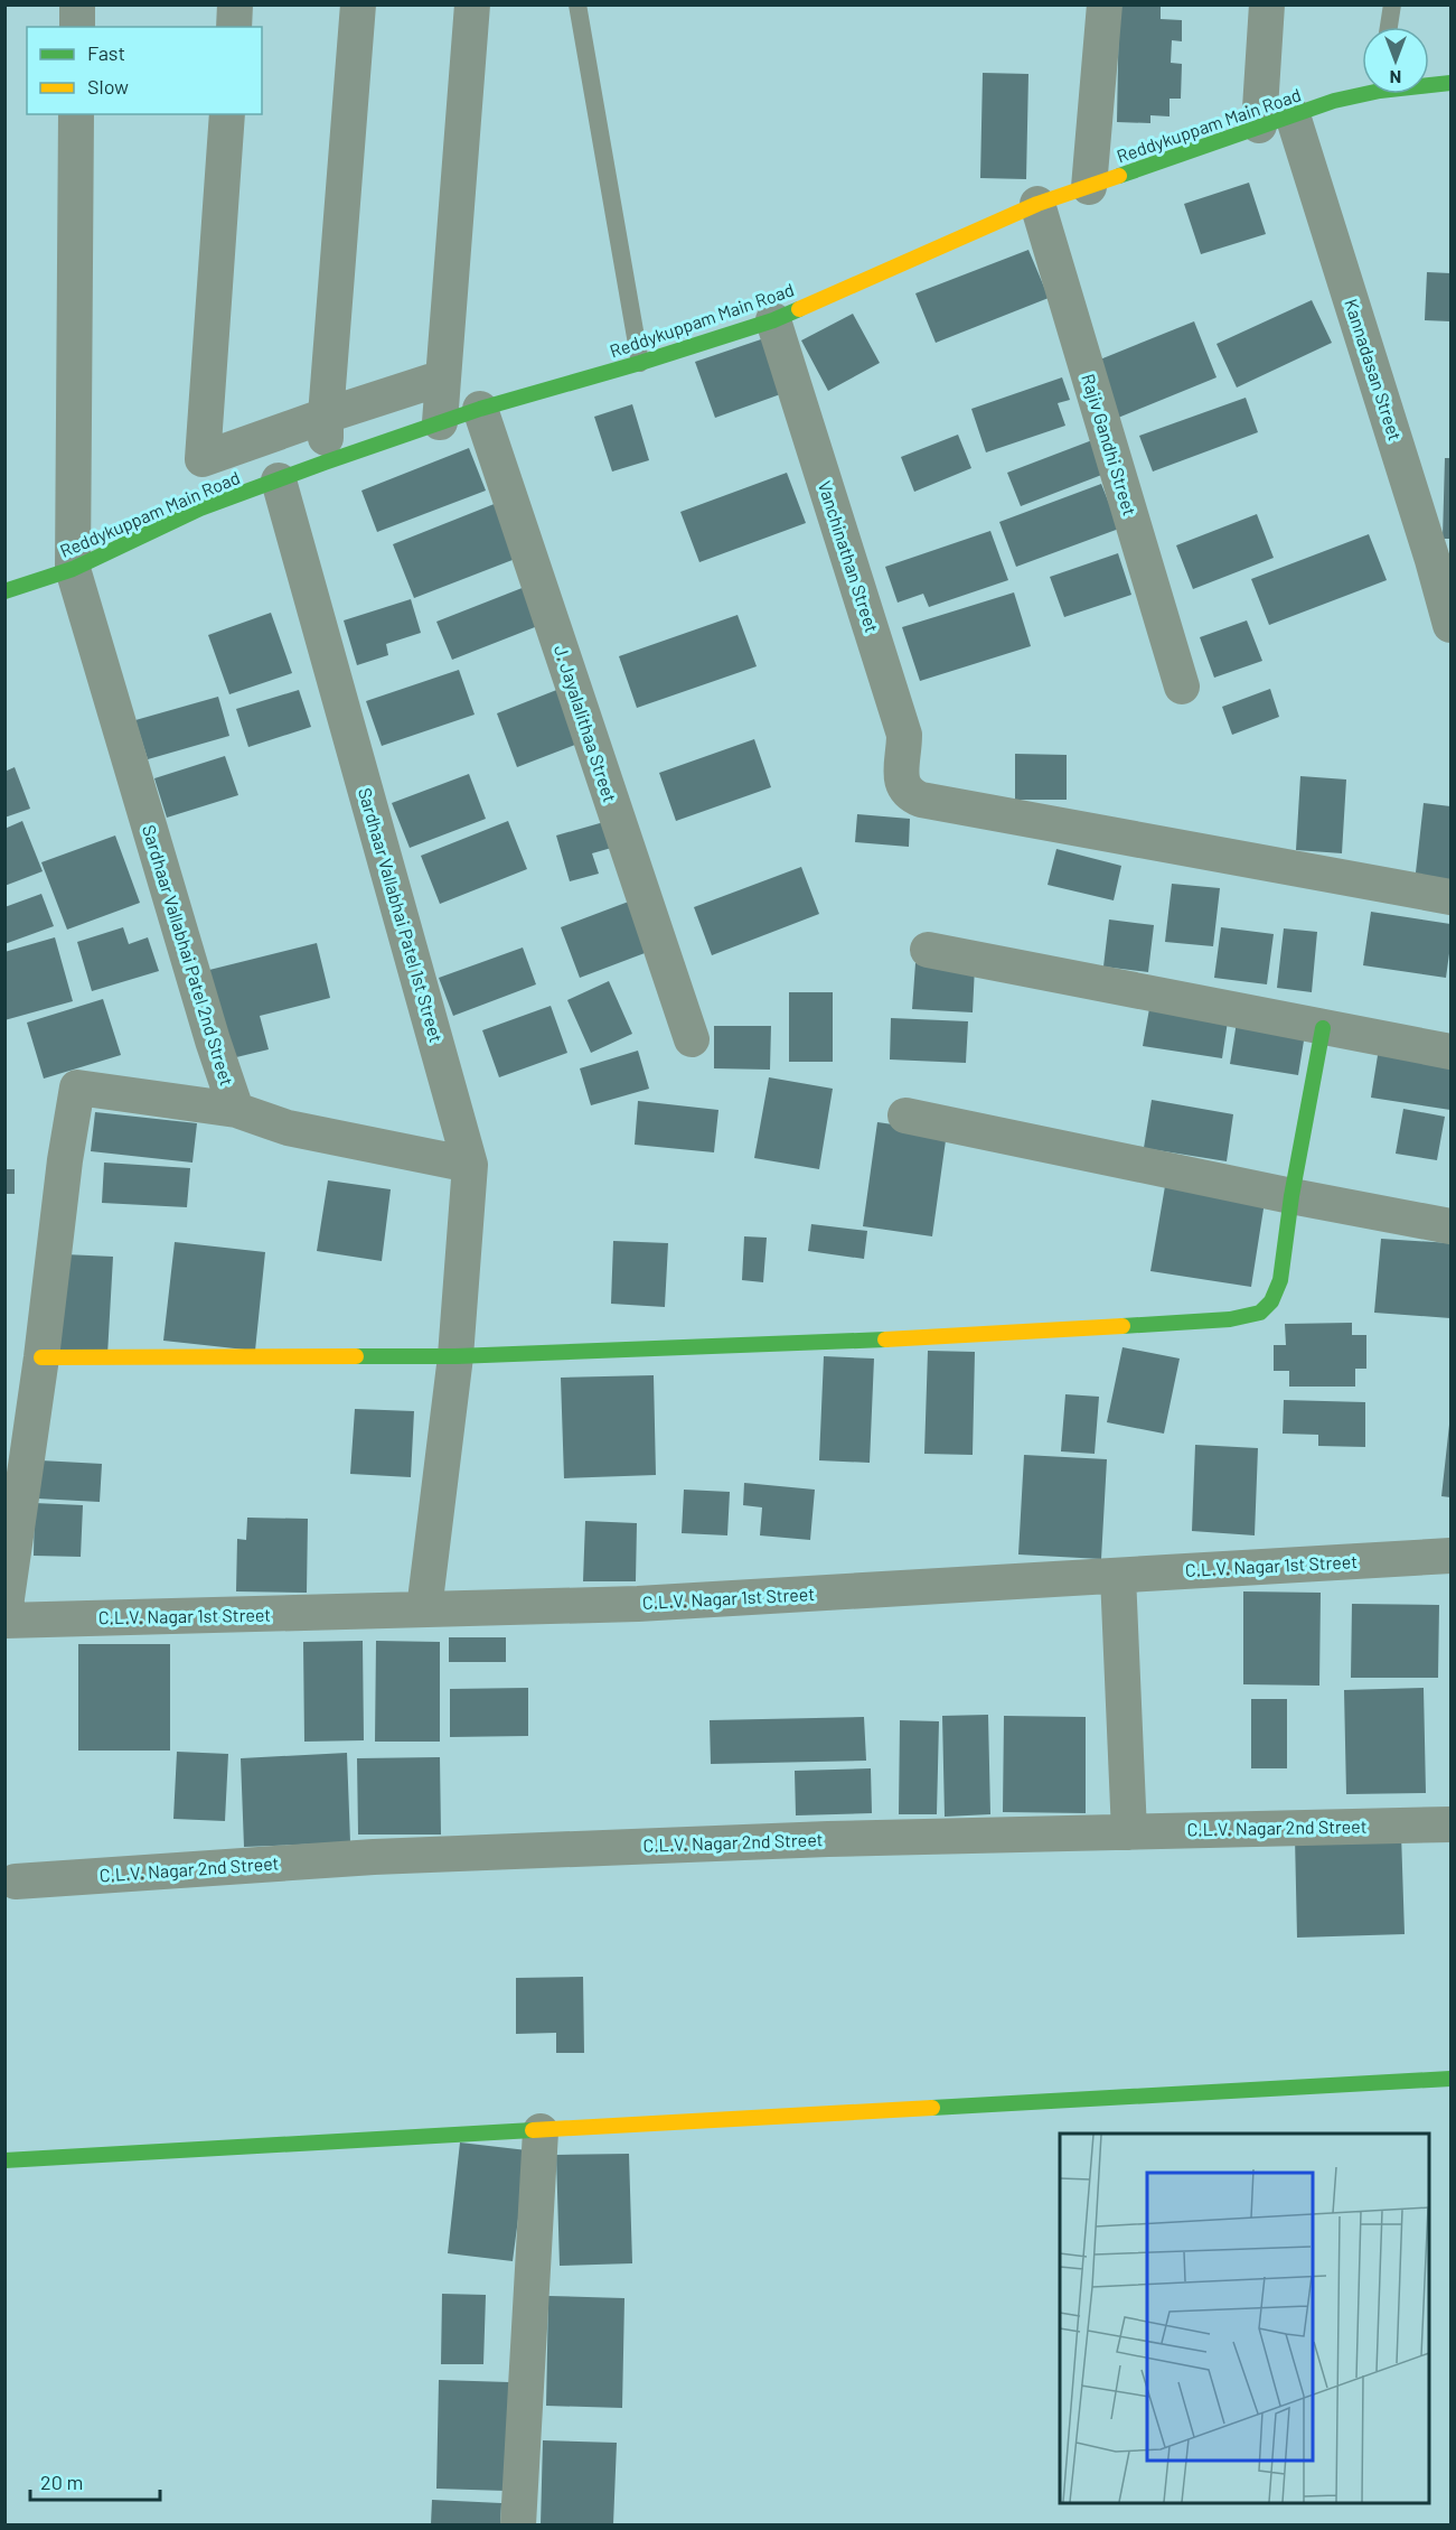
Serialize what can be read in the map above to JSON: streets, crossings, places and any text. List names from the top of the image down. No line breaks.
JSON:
{"streets":{"street":["Reddykuppam Main Road","Kannadasan Street","Rajiv Gandhi Street","Vanchinathan Street","J. Jayalalithaa Street","Sardhaar Vallabhai Patel 1st Street","Sardhaar Vallabhai Patel 2nd Street","C.L.V. Nagar 1st Street","C.L.V. Nagar 2nd Street"]},"crossings":[["Reddykuppam Main Road","Kannadasan Street"],["Reddykuppam Main Road","Rajiv Gandhi Street"],["Reddykuppam Main Road","Vanchinathan Street"],["Reddykuppam Main Road","J. Jayalalithaa Street"],["Reddykuppam Main Road","Sardhaar Vallabhai Patel 1st Street"],["Reddykuppam Main Road","Sardhaar Vallabhai Patel 2nd Street"],["Sardhaar Vallabhai Patel 1st Street","Sardhaar Vallabhai Patel 2nd Street"],["Sardhaar Vallabhai Patel 1st Street","C.L.V. Nagar 1st Street"]],"legend":["Fast","Slow"],"scale_bar":"20 m","north":"bottom"}
